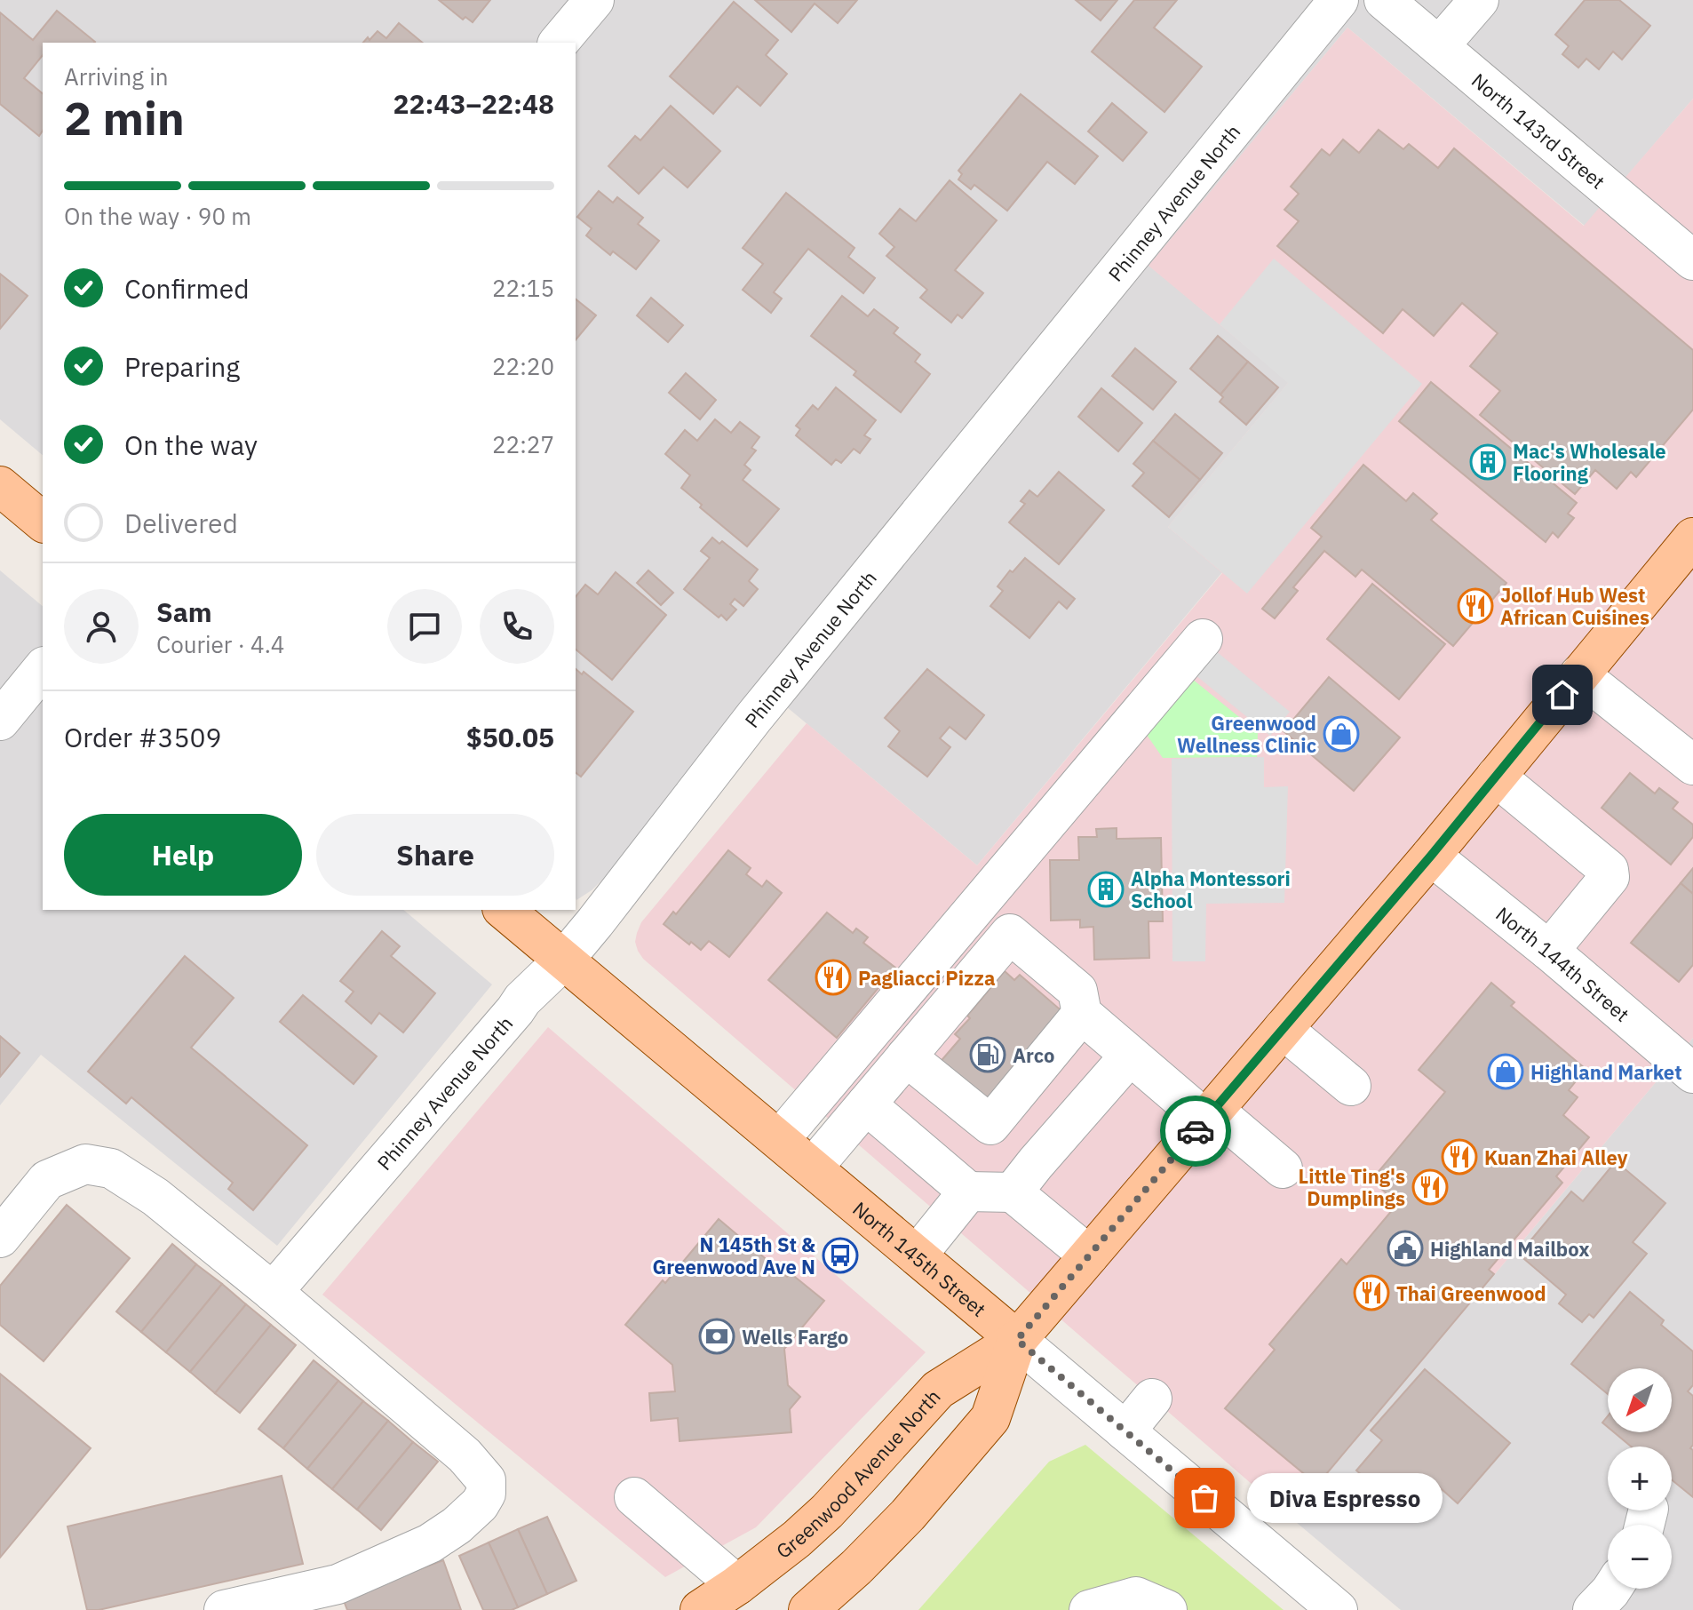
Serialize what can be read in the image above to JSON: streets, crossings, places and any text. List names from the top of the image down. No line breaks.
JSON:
{"streets":{"main road":["North 145th Street","Greenwood Avenue North"],"street":["North 143rd Street","Phinney Avenue North","North 144th Street"]},"crossings":[["Phinney Avenue North","North 145th Street"],["North 144th Street","Greenwood Avenue North"],["North 145th Street","Greenwood Avenue North"]],"places":{"building":["Mac's Wholesale Flooring","Alpha Montessori School"],"restaurant":["Jollof Hub West African Cuisines","Pagliacci Pizza","Kuan Zhai Alley","Little Ting's Dumplings","Thai Greenwood"],"shop":["Greenwood Wellness Clinic","Highland Market"],"fuel station":["Arco"],"public building":["Highland Mailbox"],"bus stop":["N 145th St & Greenwood Ave N"],"bank":["Wells Fargo"],"other":["Diva Espresso"]},"north":"bottom left","page":{"heading":["2 min","Arriving in","22:43–22:48"],"panel":["Sam","Courier · 4.4","Order #3509","$50.05"],"bar":"On the way · 90 m","list":[["Confirmed","22:15"],["Preparing","22:20"],["On the way","22:27"],"Delivered"],"buttons":["Help","Share"],"map_buttons":["+","−"],"bubble":"Diva Espresso"}}
